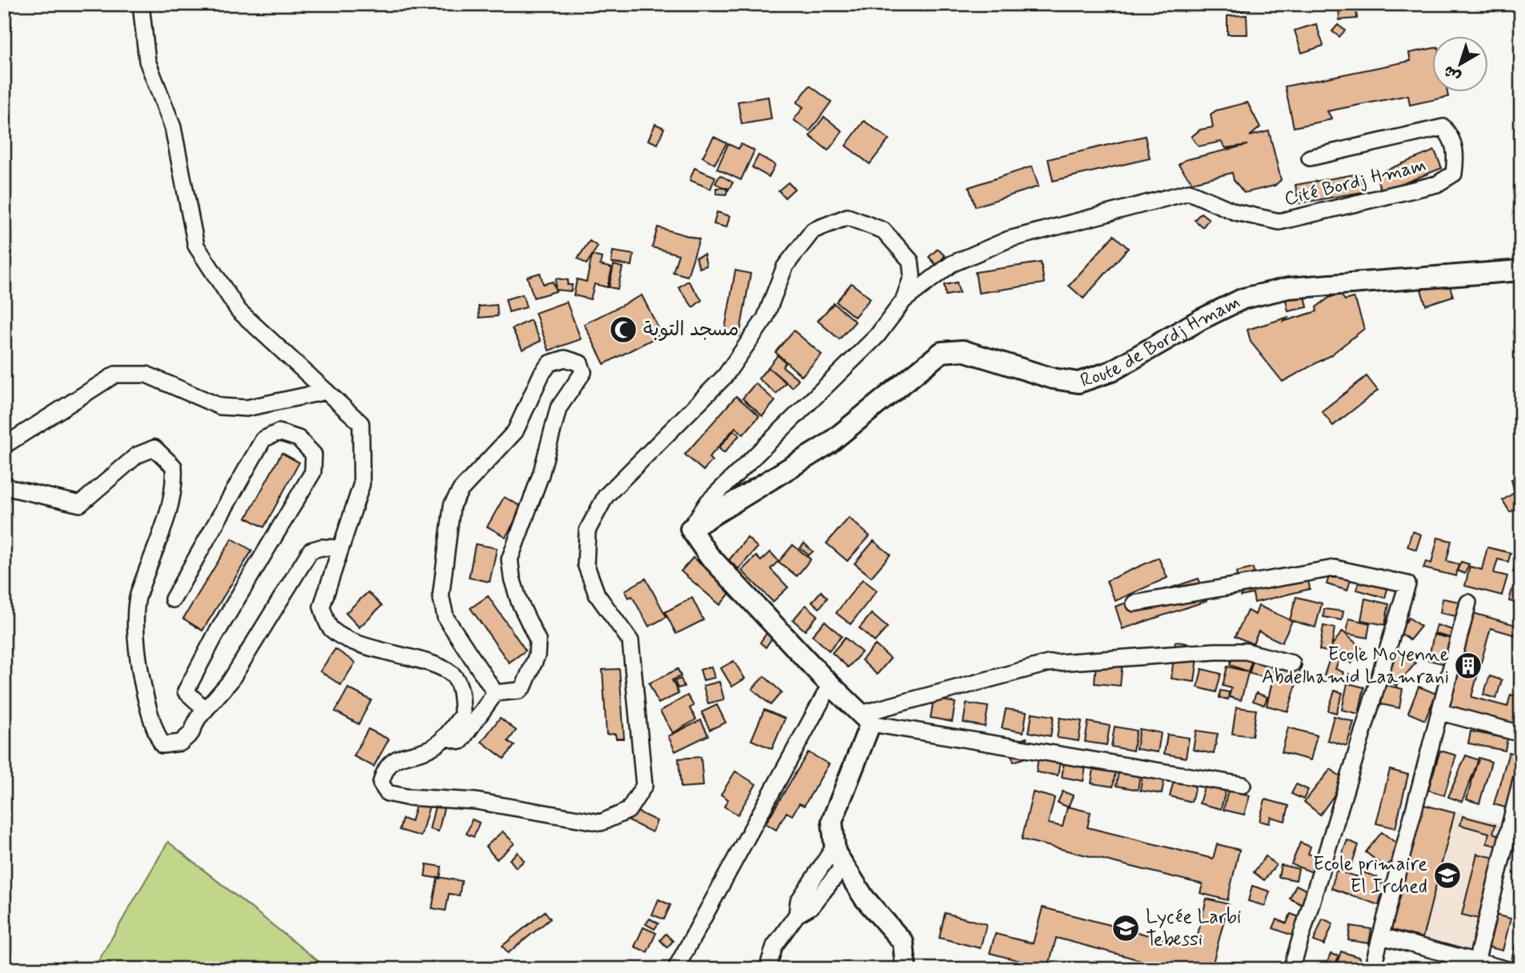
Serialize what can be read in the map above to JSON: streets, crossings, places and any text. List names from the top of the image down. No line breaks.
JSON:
{"streets":{"main road":["Route de Bordj Hmam"],"street":["Cité Bordj Hmam"]},"places":{"mosque":["مسجد التوبة"],"building":["Ecole Moyenne Abdelhamid Laamrani"],"school or university":["Ecole primaire El Irched","Lycée Larbi Tebessi"]},"north":"bottom left"}
